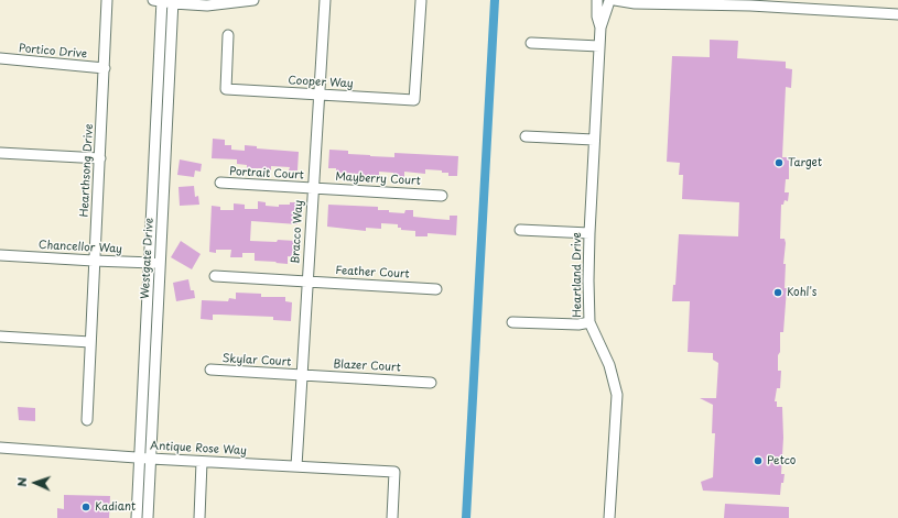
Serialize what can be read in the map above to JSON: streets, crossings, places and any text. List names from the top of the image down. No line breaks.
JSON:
{"streets":{"street":["Portico Drive","Cooper Way","Hearthsong Drive","Portrait Court","Mayberry Court","Bracco Way","Chancellor Way","Westgate Drive","Feather Court","Heartland Drive","Skylar Court","Blazer Court","Antique Rose Way"]},"crossings":[["Portico Drive","Hearthsong Drive"],["Cooper Way","Bracco Way"],["Hearthsong Drive","Chancellor Way"],["Portrait Court","Mayberry Court"],["Portrait Court","Bracco Way"],["Mayberry Court","Bracco Way"],["Bracco Way","Feather Court"],["Bracco Way","Skylar Court"],["Bracco Way","Blazer Court"],["Bracco Way","Antique Rose Way"],["Chancellor Way","Westgate Drive"],["Westgate Drive","Antique Rose Way"],["Skylar Court","Blazer Court"]],"places":["Target","Kohl's","Petco","Kadiant"],"north":"left"}
